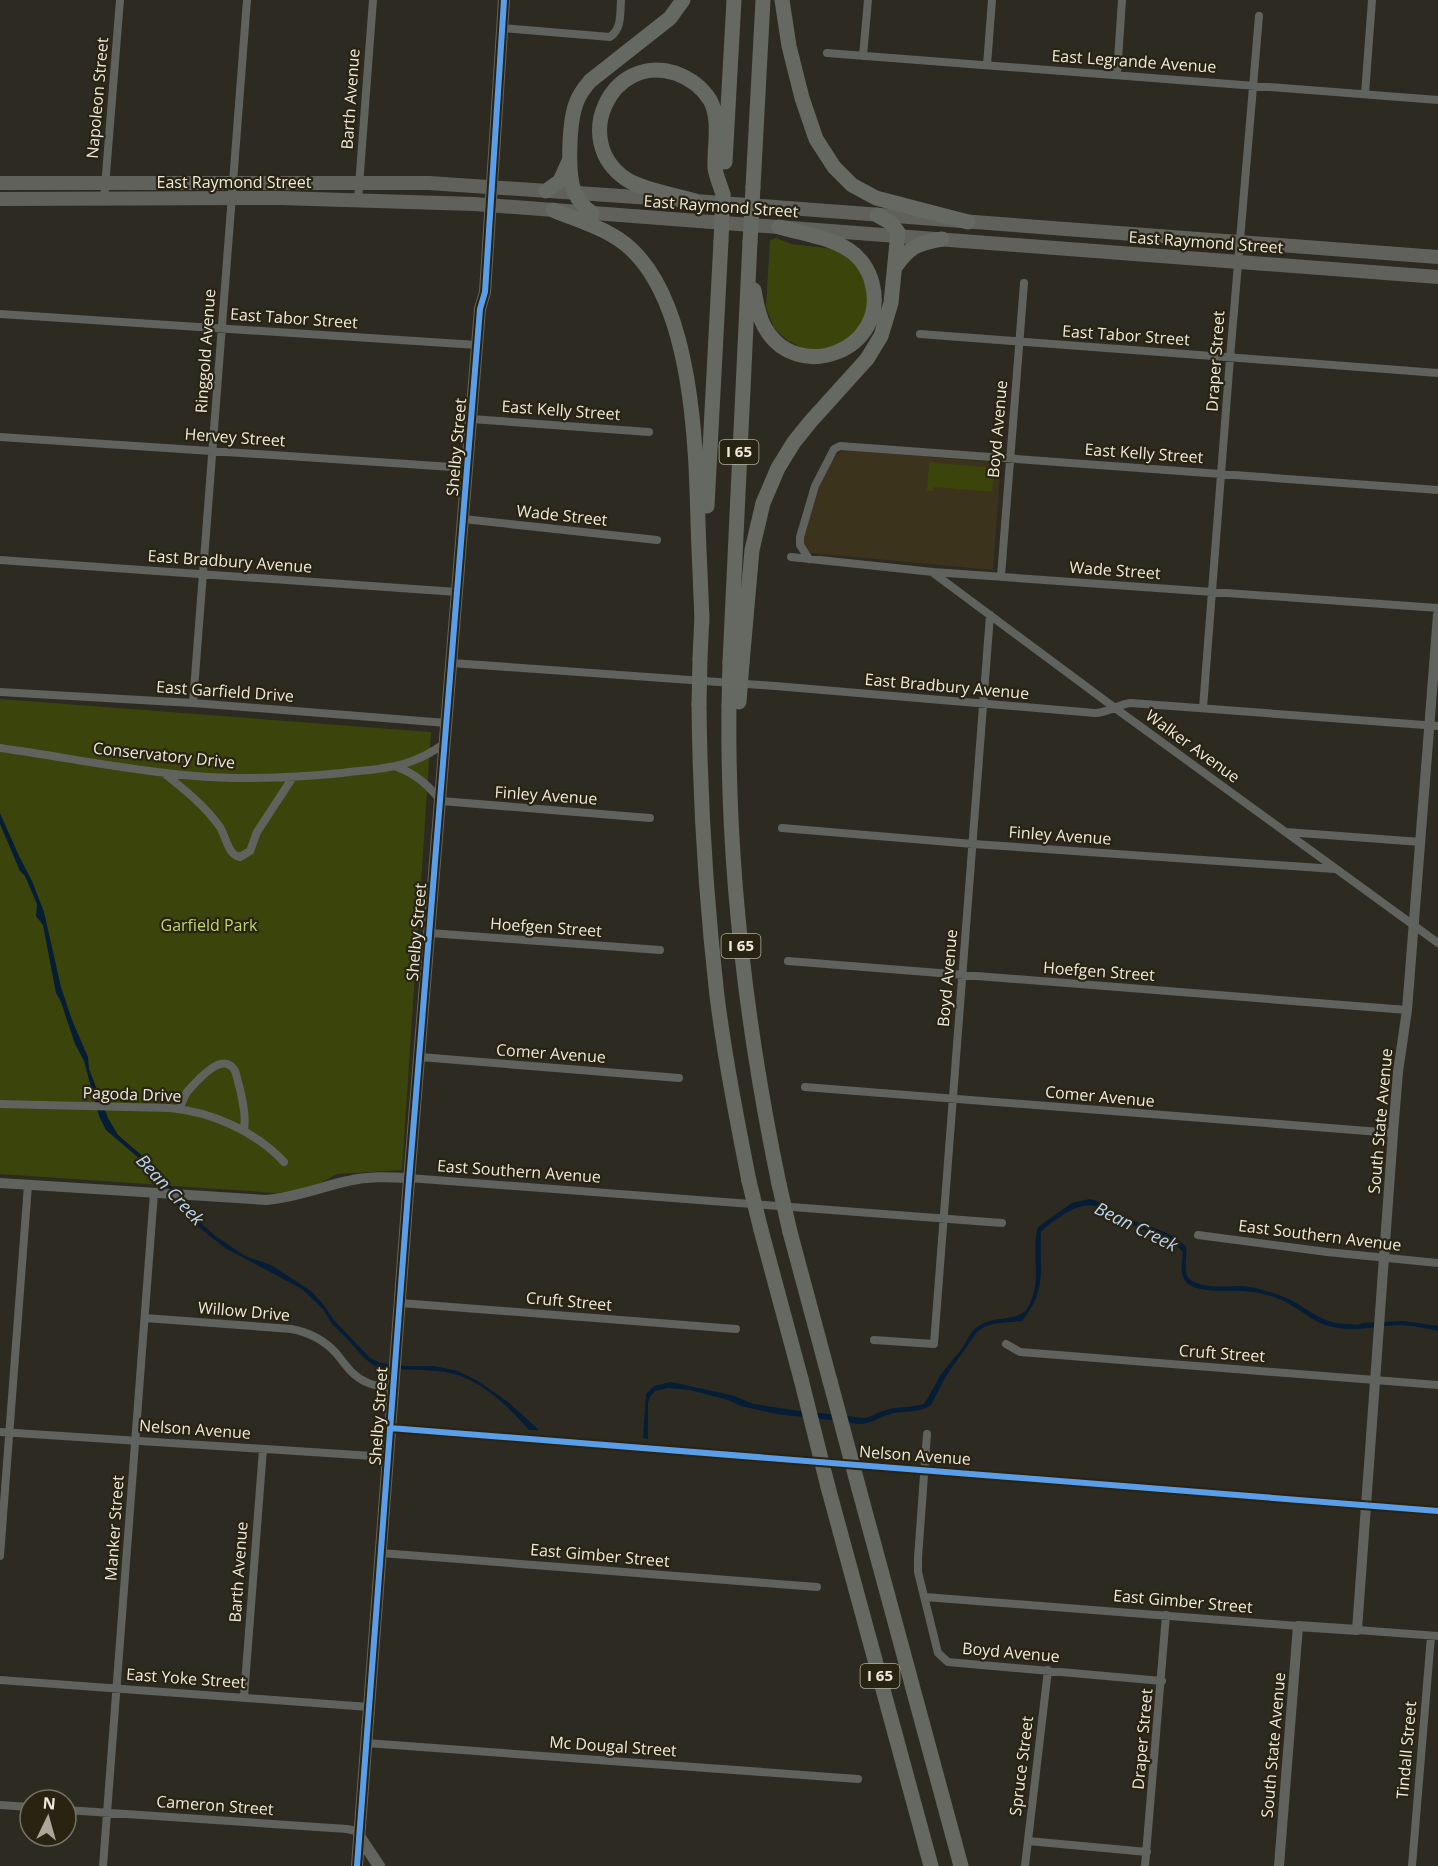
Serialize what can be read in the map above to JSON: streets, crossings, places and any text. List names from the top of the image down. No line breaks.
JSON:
{"streets":{"highway":["I 65"],"main road":["East Raymond Street","Shelby Street"],"street":["East Legrande Avenue","Napoleon Street","Barth Avenue","East Tabor Street","Ringgold Avenue","Draper Street","East Kelly Street","Boyd Avenue","Hervey Street","Wade Street","East Bradbury Avenue","East Garfield Drive","Walker Avenue","Conservatory Drive","Finley Avenue","Hoefgen Street","Comer Avenue","Pagoda Drive","South State Avenue","East Southern Avenue","Cruft Street","Willow Drive","Nelson Avenue","Manker Street","East Gimber Street","East Yoke Street","Mc Dougal Street","Tindall Street","Spruce Street","Cameron Street"]},"crossings":[["East Legrande Avenue","Draper Street"],["Napoleon Street","East Raymond Street"],["Barth Avenue","East Raymond Street"],["Barth Avenue","Nelson Avenue"],["Barth Avenue","East Yoke Street"],["East Raymond Street","Ringgold Avenue"],["East Raymond Street","Draper Street"],["East Raymond Street","Shelby Street"],["East Tabor Street","Ringgold Avenue"],["East Tabor Street","Draper Street"],["East Tabor Street","Boyd Avenue"],["East Tabor Street","Shelby Street"],["Ringgold Avenue","Hervey Street"],["Ringgold Avenue","East Bradbury Avenue"],["Ringgold Avenue","East Garfield Drive"],["Draper Street","East Kelly Street"],["Draper Street","Boyd Avenue"],["Draper Street","Wade Street"],["Draper Street","East Bradbury Avenue"],["Draper Street","East Gimber Street"],["East Kelly Street","Boyd Avenue"],["East Kelly Street","Shelby Street"],["East Kelly Street","Wade Street"],["Boyd Avenue","Wade Street"],["Boyd Avenue","East Bradbury Avenue"],["Boyd Avenue","Walker Avenue"],["Boyd Avenue","Finley Avenue"],["Boyd Avenue","Hoefgen Street"],["Boyd Avenue","Comer Avenue"],["Boyd Avenue","East Southern Avenue"],["Boyd Avenue","Nelson Avenue"],["Boyd Avenue","East Gimber Street"],["Boyd Avenue","Spruce Street"],["Hervey Street","Shelby Street"],["Shelby Street","Wade Street"],["Shelby Street","East Bradbury Avenue"],["Shelby Street","East Garfield Drive"],["Shelby Street","Conservatory Drive"],["Shelby Street","Finley Avenue"],["Shelby Street","Hoefgen Street"],["Shelby Street","Comer Avenue"],["Shelby Street","East Southern Avenue"],["Shelby Street","Cruft Street"],["Shelby Street","Willow Drive"],["Shelby Street","Nelson Avenue"],["Shelby Street","East Gimber Street"],["Shelby Street","East Yoke Street"],["Shelby Street","Mc Dougal Street"],["Shelby Street","Cameron Street"],["Wade Street","Walker Avenue"],["East Bradbury Avenue","Walker Avenue"],["East Bradbury Avenue","South State Avenue"],["Walker Avenue","Finley Avenue"],["Walker Avenue","South State Avenue"],["Hoefgen Street","South State Avenue"],["Comer Avenue","South State Avenue"],["South State Avenue","East Southern Avenue"],["South State Avenue","Cruft Street"],["South State Avenue","Nelson Avenue"],["South State Avenue","East Gimber Street"],["East Southern Avenue","Manker Street"],["Willow Drive","Manker Street"],["Nelson Avenue","Manker Street"],["Manker Street","East Yoke Street"],["Manker Street","Cameron Street"],["East Gimber Street","Tindall Street"]],"water":["Bean Creek"],"parks":["Garfield Park"],"north":"top"}
